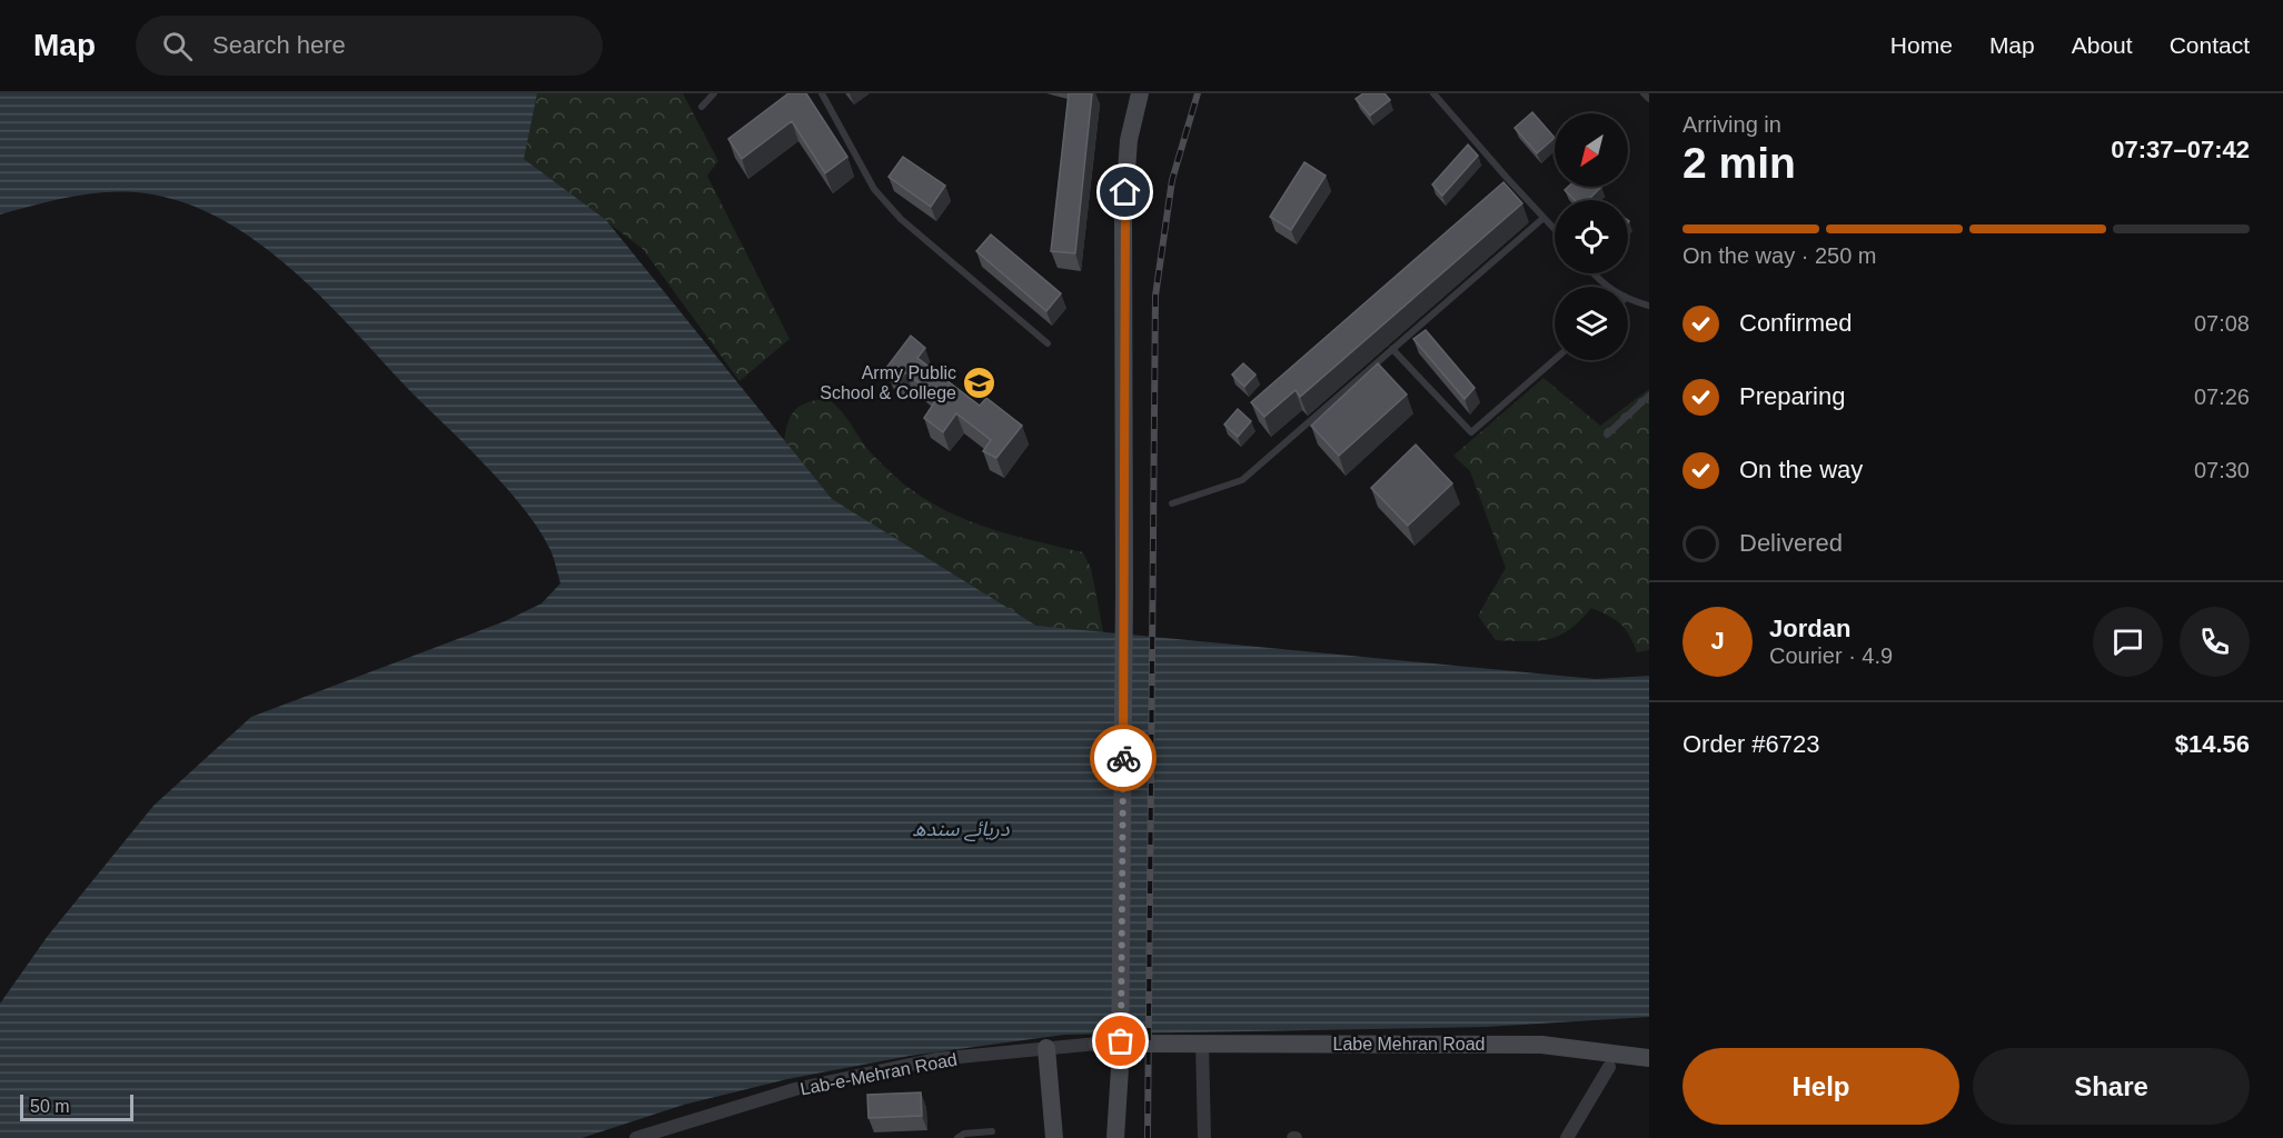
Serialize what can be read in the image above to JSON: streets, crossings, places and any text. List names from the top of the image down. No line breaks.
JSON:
{"streets":{"main road":["Labe Mehran Road","Lab-e-Mehran Road"]},"crossings":[["Labe Mehran Road","Lab-e-Mehran Road"]],"water":["دریائے سندھ"],"places":{"school or university":["Army Public School & College"]},"scale_bar":"50 m","north":"bottom left","page":{"header":"Map","search":"Search here","nav":["Home","Map","About","Contact"],"heading":["2 min","Arriving in","07:37–07:42"],"panel":["Jordan","Courier · 4.9","Order #6723","$14.56"],"bar":"On the way · 250 m","list":[["Confirmed","07:08"],["Preparing","07:26"],["On the way","07:30"],"Delivered"],"round":"J","buttons":["Help","Share"],"scale":"50 m"}}
